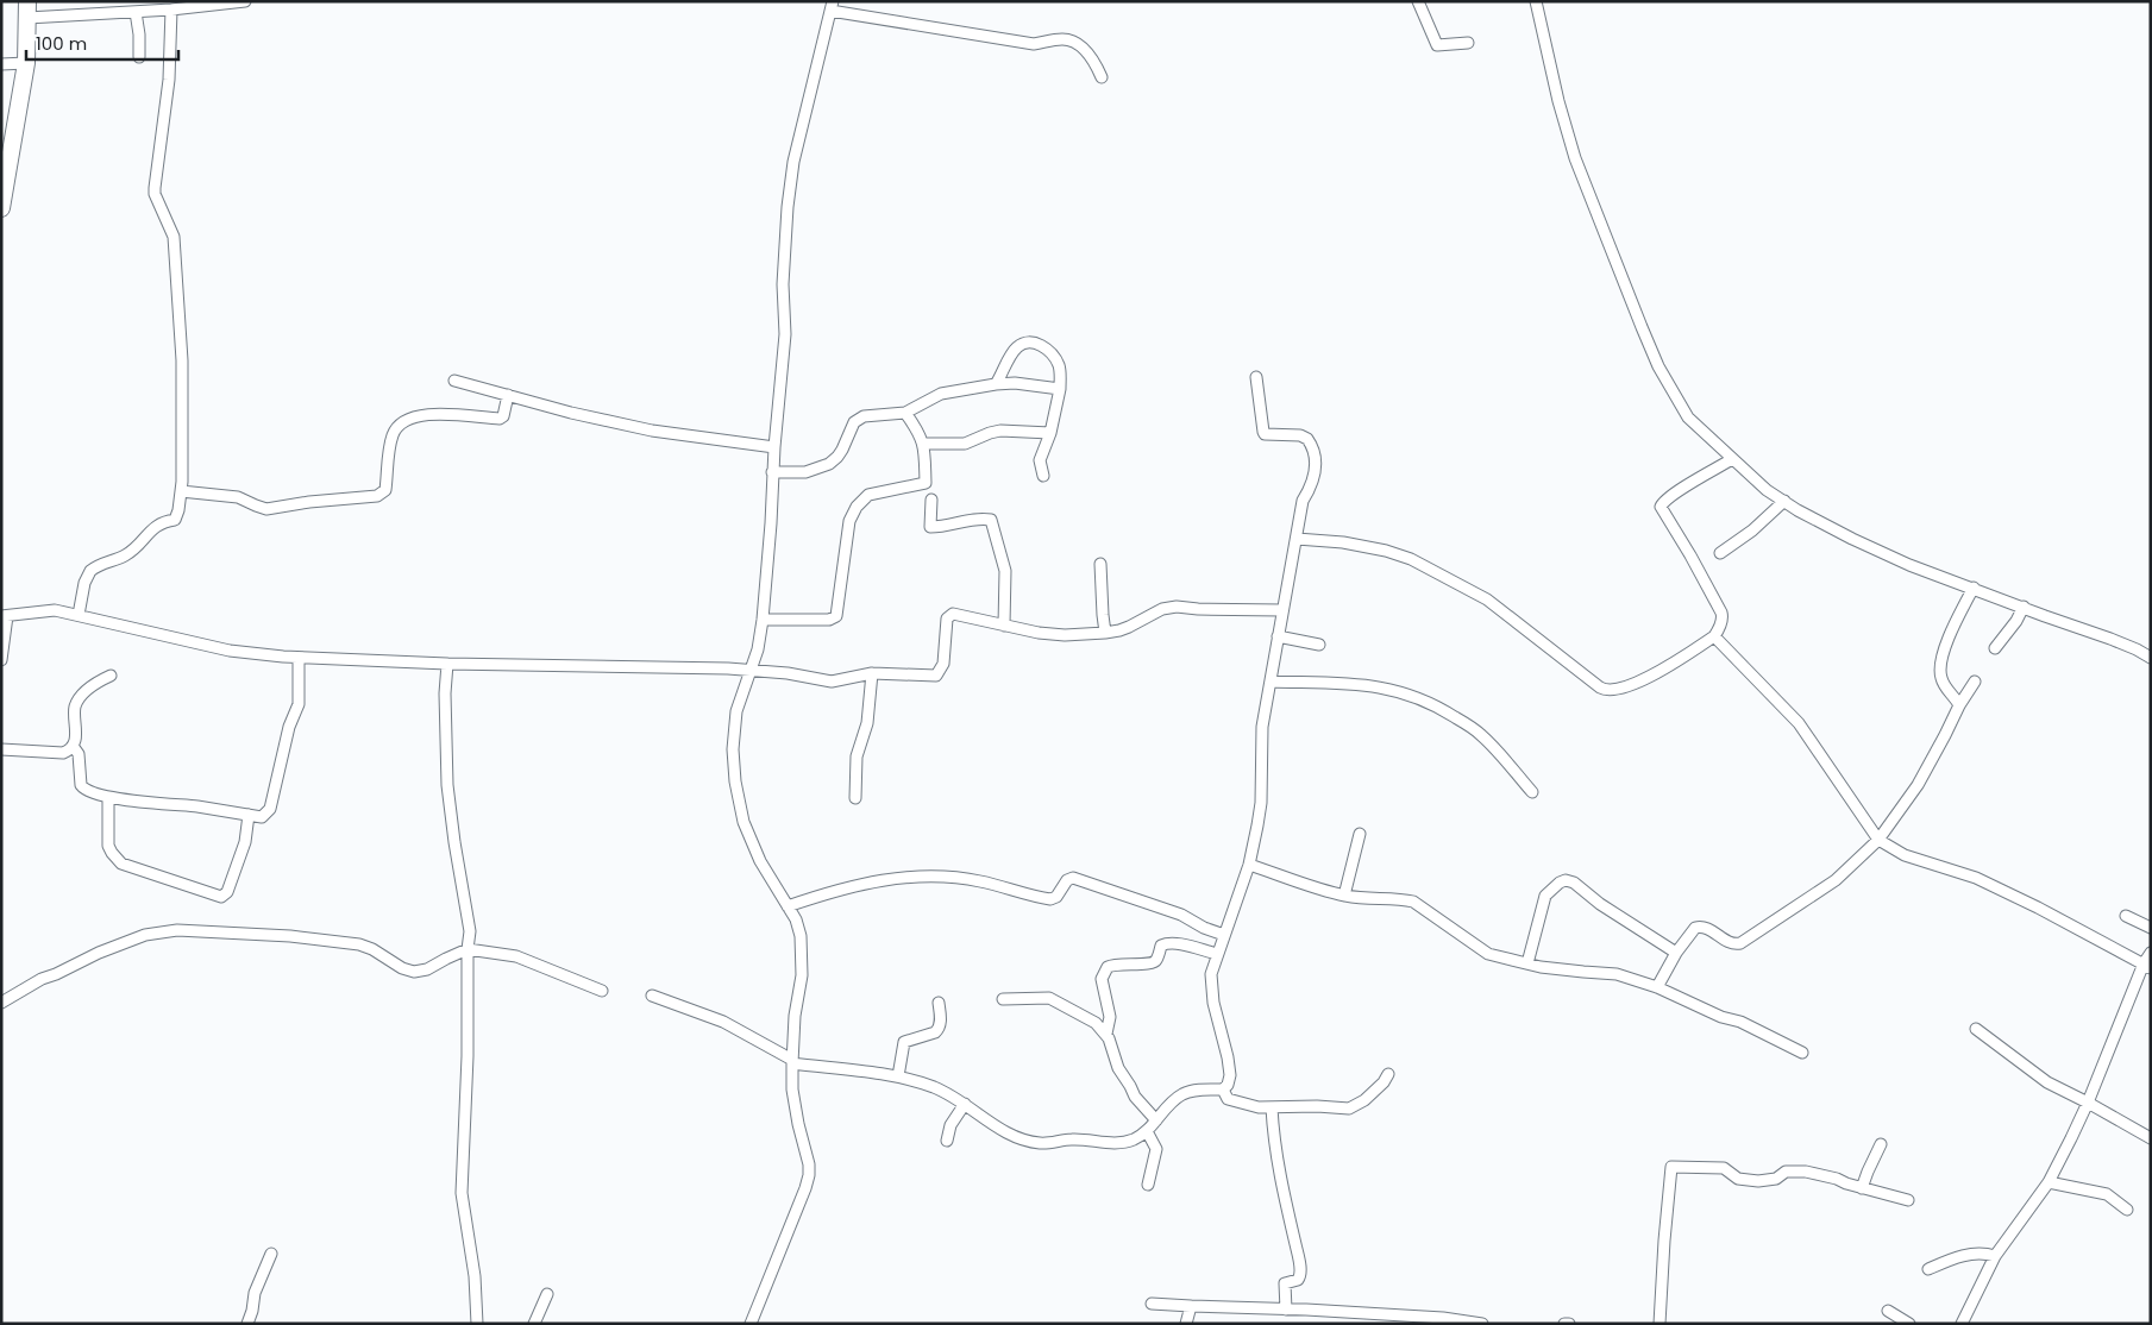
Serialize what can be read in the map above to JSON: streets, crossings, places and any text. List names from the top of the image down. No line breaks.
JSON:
{"scale_bar":"100 m"}
